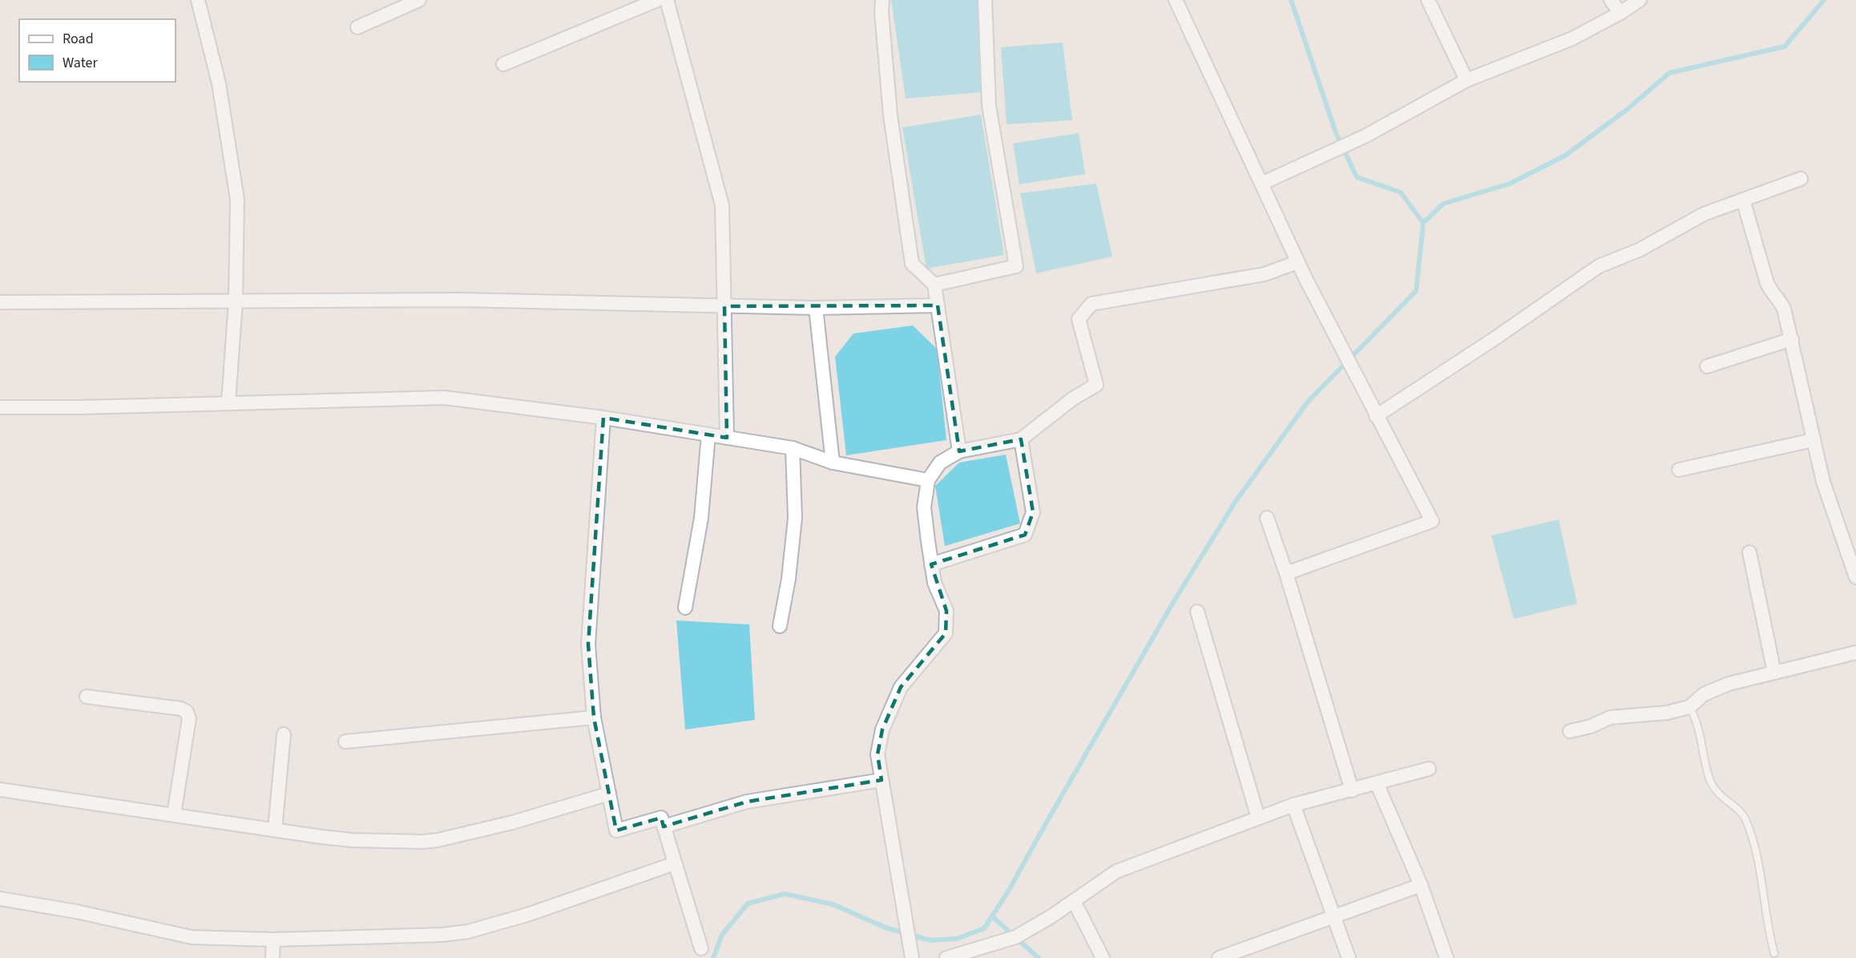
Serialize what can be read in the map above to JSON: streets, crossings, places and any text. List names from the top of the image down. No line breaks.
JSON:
{"legend":["Road","Water"]}
